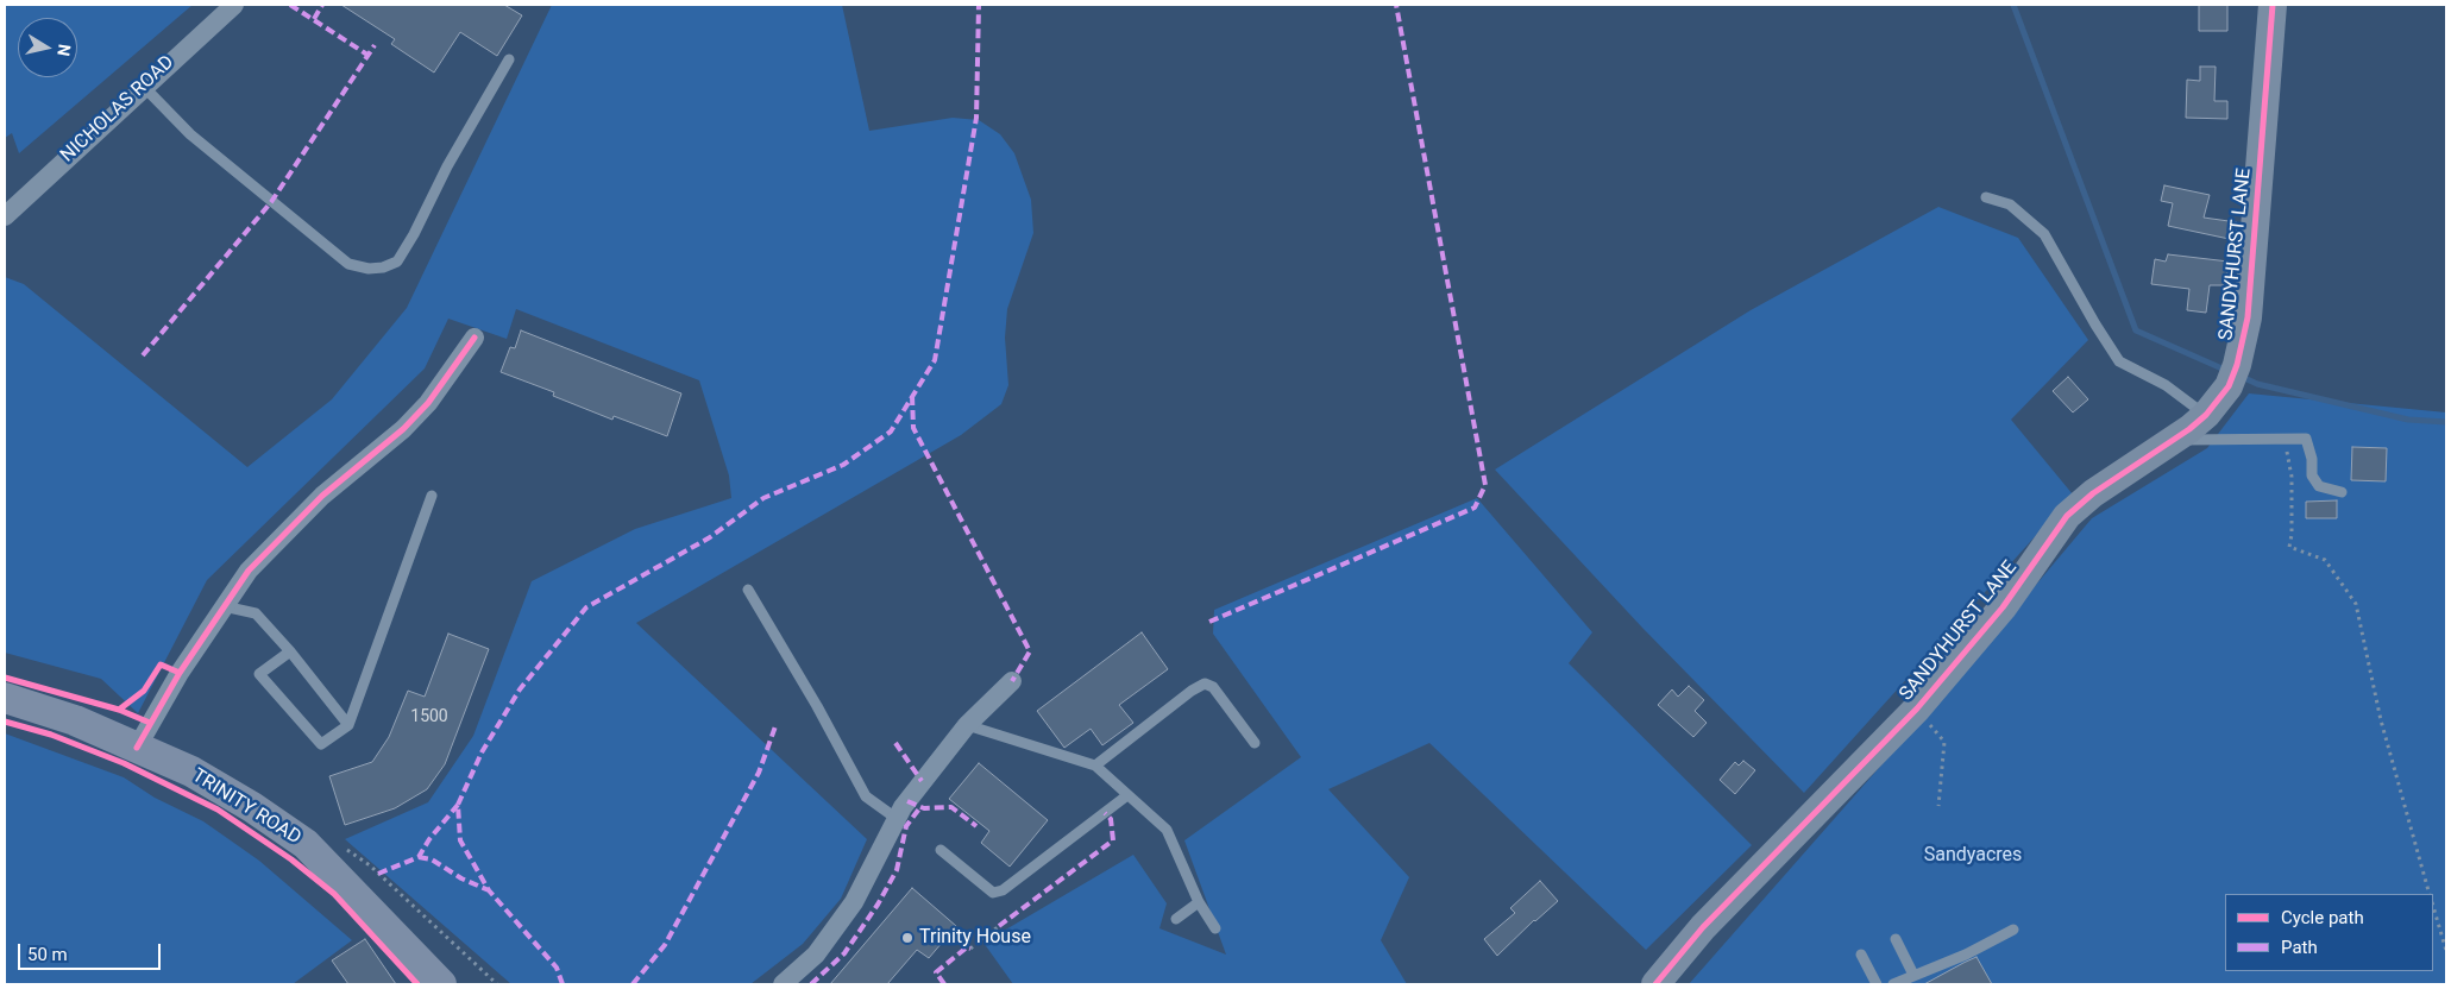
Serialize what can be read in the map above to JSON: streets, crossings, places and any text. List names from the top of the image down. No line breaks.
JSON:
{"streets":{"main road":["TRINITY ROAD"],"street":["NICHOLAS ROAD","SANDYHURST LANE"]},"parks":["Sandyacres"],"places":["Trinity House"],"house_numbers":["1500"],"legend":["Cycle path","Path"],"scale_bar":"50 m","north":"right"}
